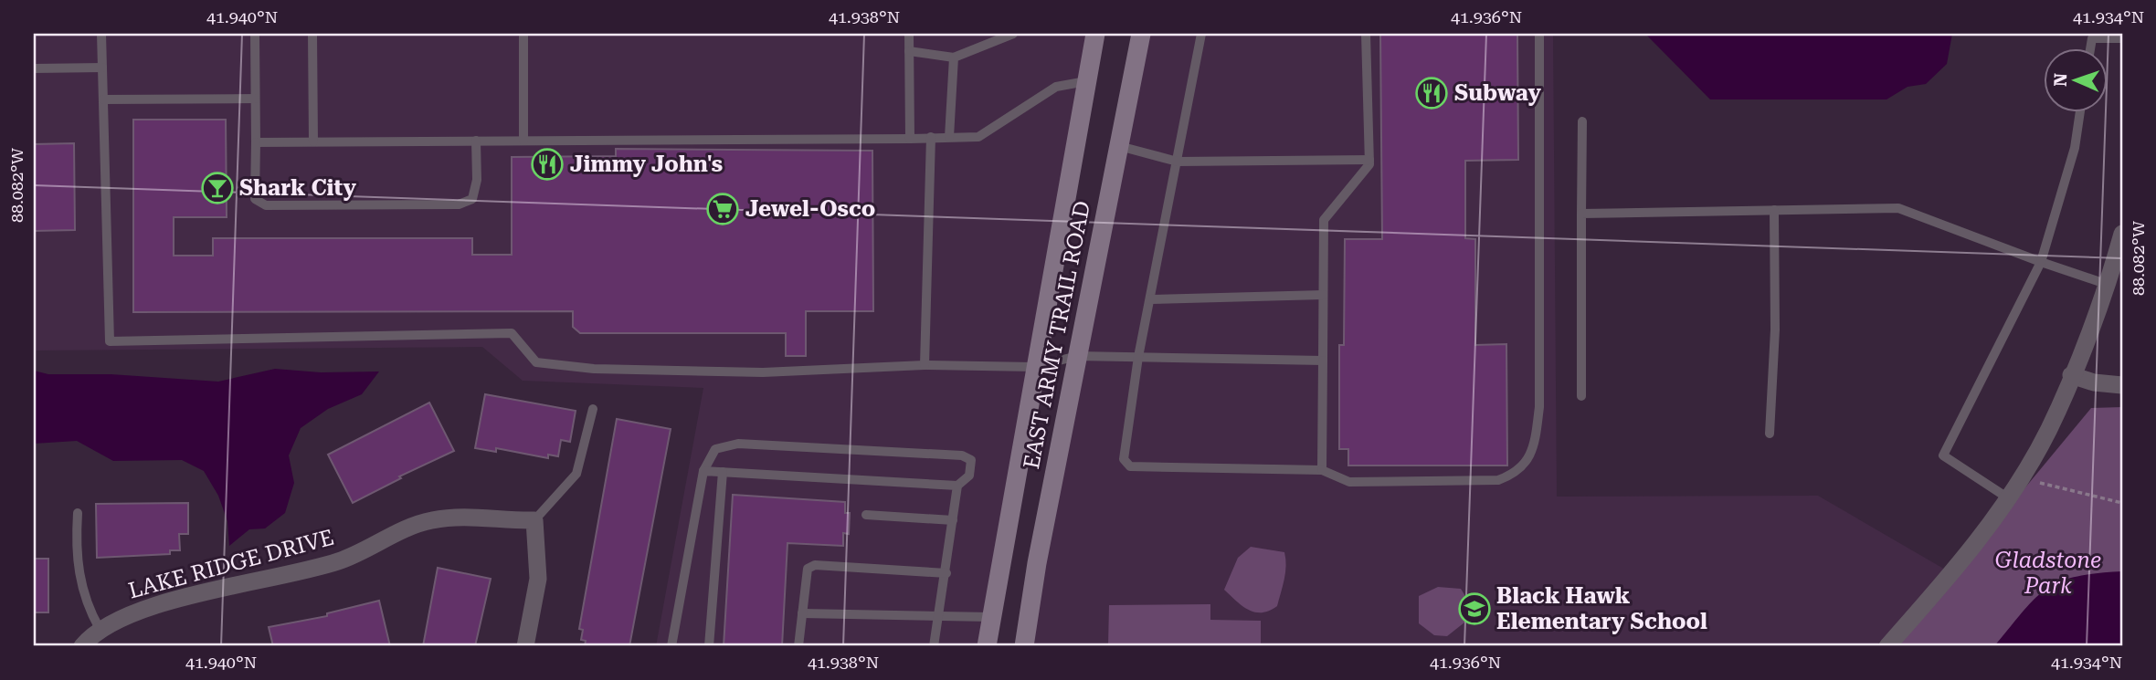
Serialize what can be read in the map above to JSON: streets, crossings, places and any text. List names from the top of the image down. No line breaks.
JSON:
{"streets":{"main road":["EAST ARMY TRAIL ROAD"],"street":["LAKE RIDGE DRIVE"]},"parks":["Gladstone Park"],"places":{"restaurant":["Subway","Jimmy John's"],"bar":["Shark City"],"supermarket":["Jewel-Osco"],"school or university":["Black Hawk Elementary School"]},"north":"left","coordinates":["41.940°N","41.938°N","41.936°N","41.934°N","88.082°W"]}
